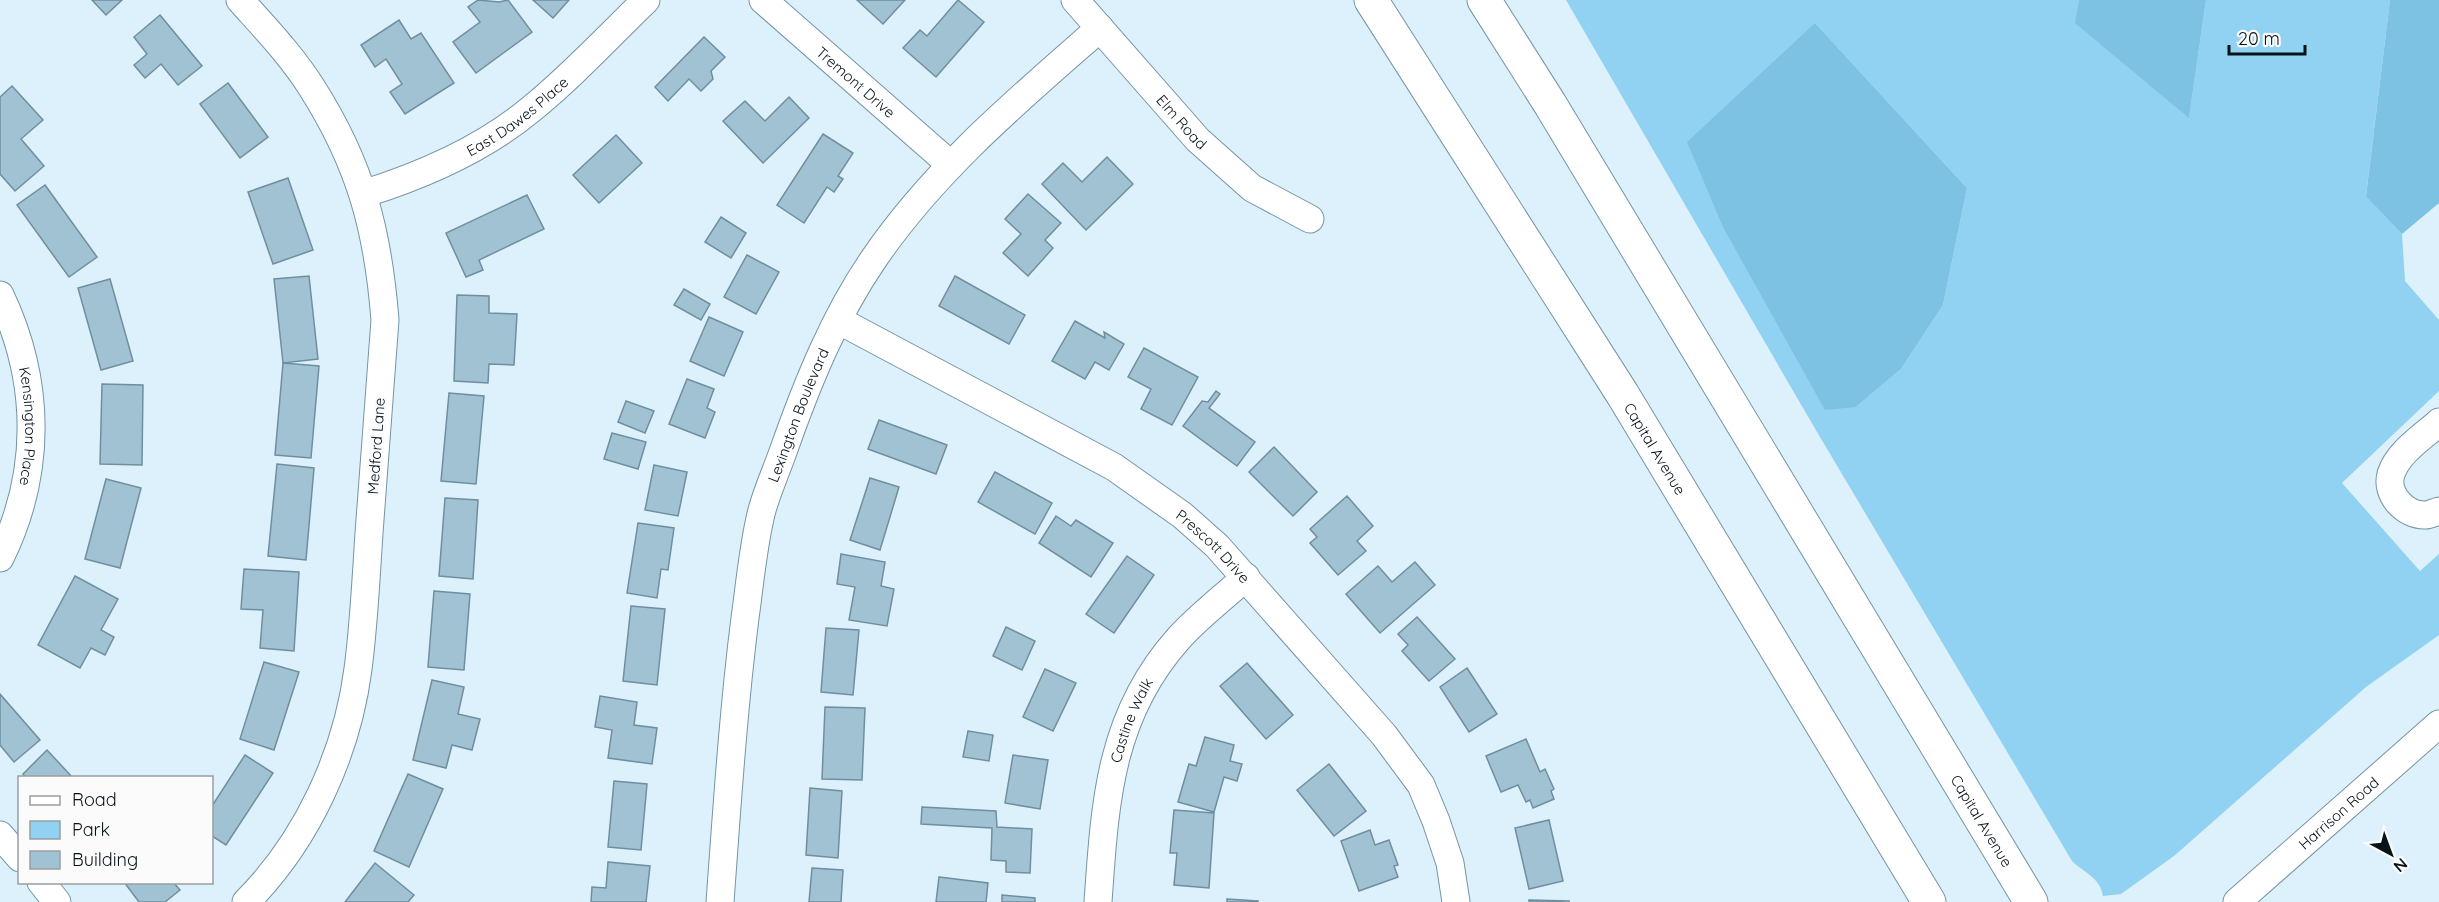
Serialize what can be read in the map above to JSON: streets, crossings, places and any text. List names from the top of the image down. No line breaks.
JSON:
{"streets":{"highway":["Capital Avenue"],"street":["Tremont Drive","East Dawes Place","Elm Road","Lexington Boulevard","Kensington Place","Medford Lane","Prescott Drive","Castine Walk","Harrison Road"]},"crossings":[["Tremont Drive","Lexington Boulevard"],["East Dawes Place","Medford Lane"],["Elm Road","Lexington Boulevard"],["Lexington Boulevard","Prescott Drive"],["Prescott Drive","Castine Walk"]],"legend":["Road","Park","Building"],"scale_bar":"20 m","north":"bottom right"}
